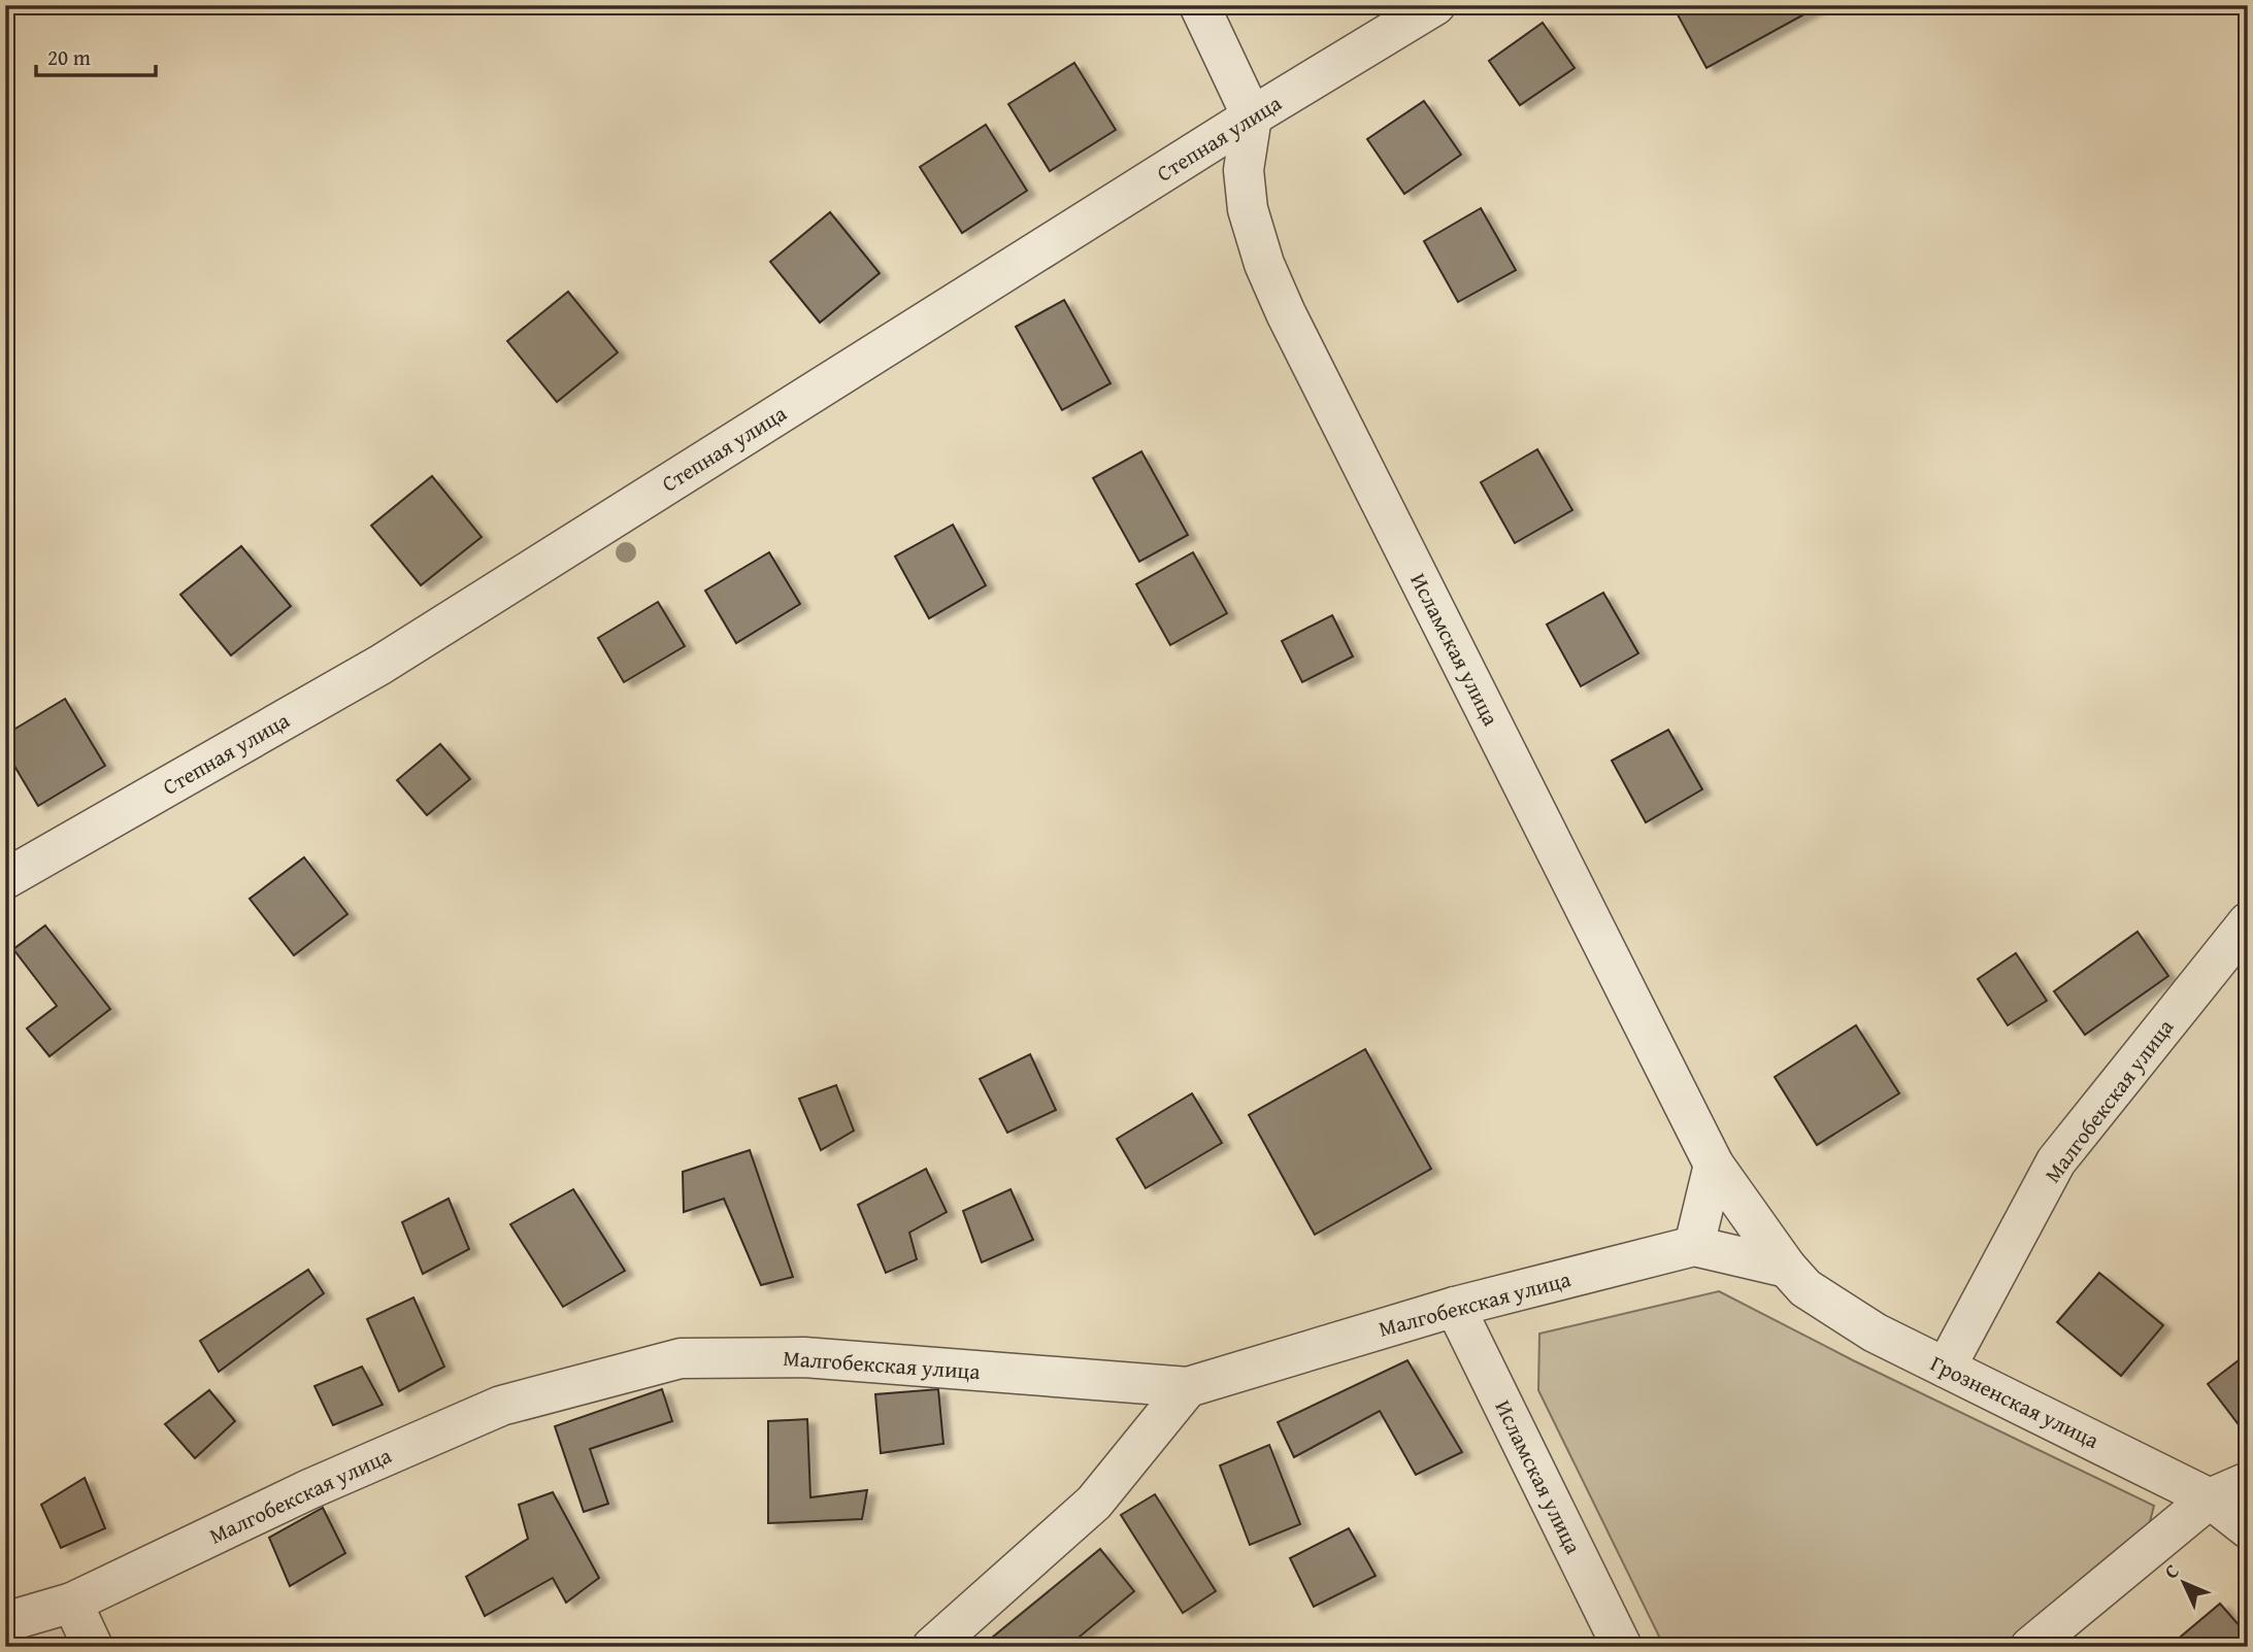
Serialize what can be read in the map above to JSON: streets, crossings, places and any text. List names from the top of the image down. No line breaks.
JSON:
{"streets":{"street":["Степная улица","Исламская улица","Малгобекская улица","Грозненская улица"]},"crossings":[["Степная улица","Исламская улица"],["Исламская улица","Малгобекская улица"],["Исламская улица","Грозненская улица"],["Малгобекская улица","Грозненская улица"]],"scale_bar":"20 m","north":"top left"}
